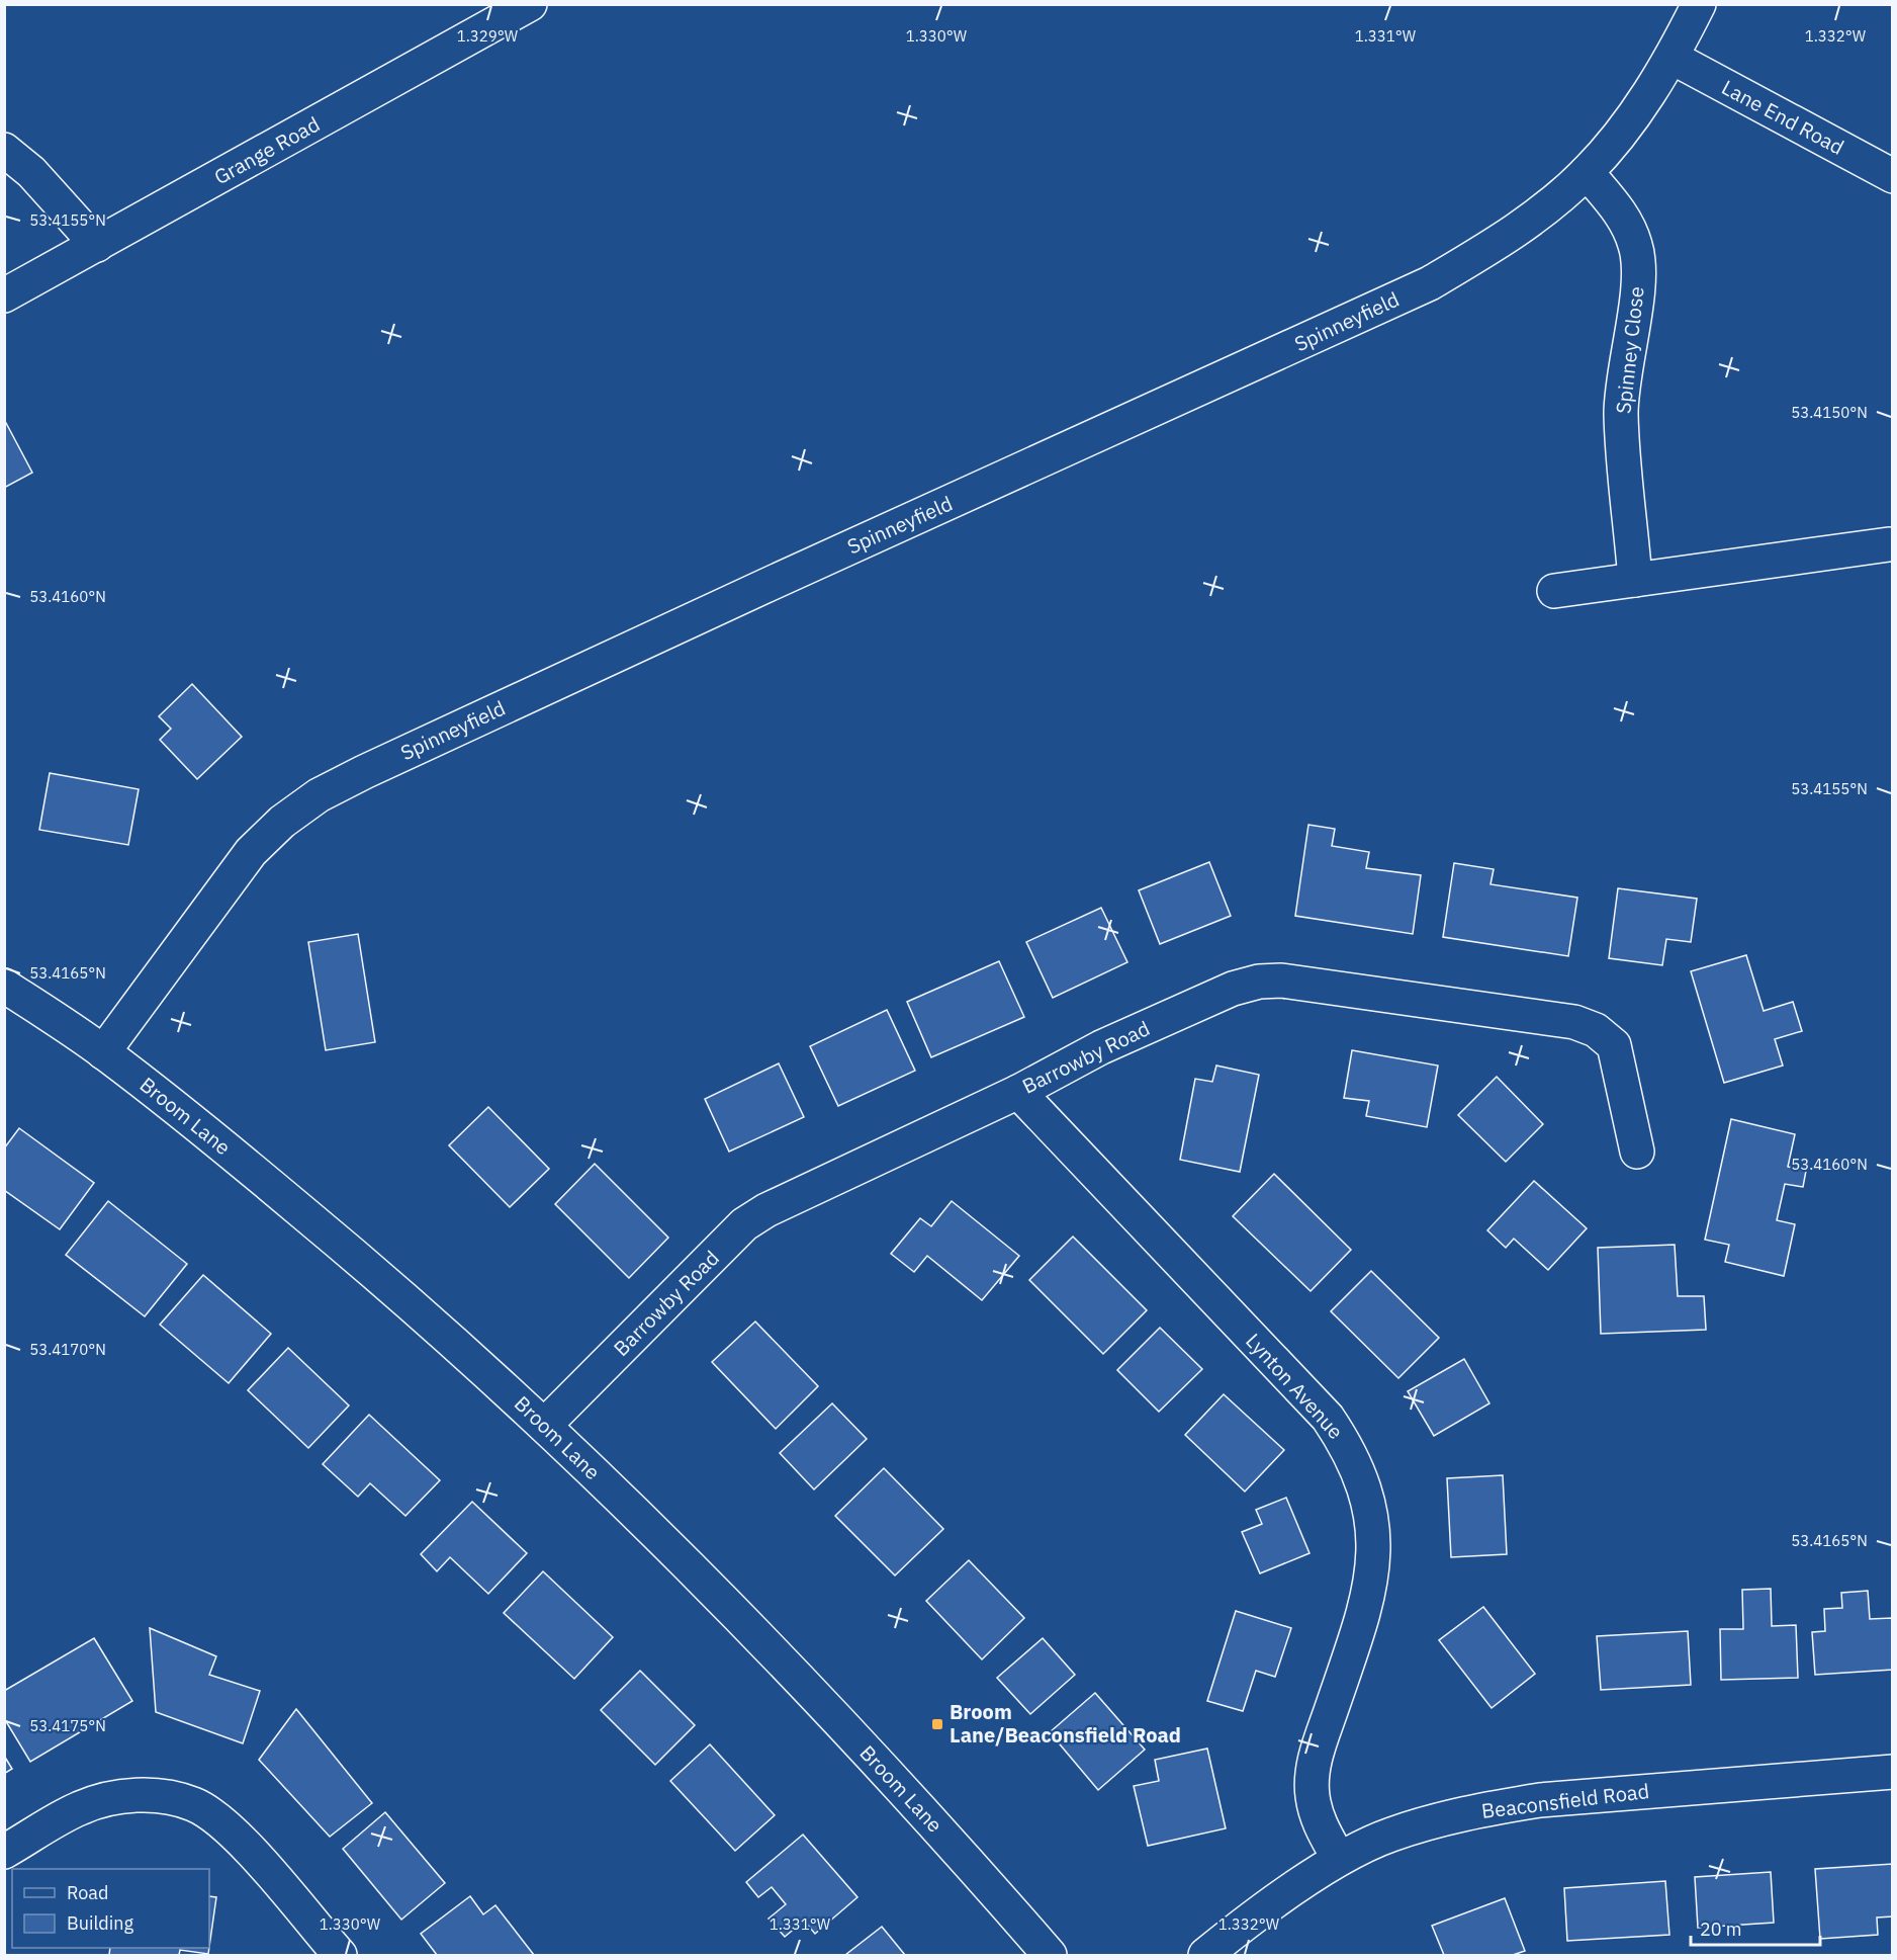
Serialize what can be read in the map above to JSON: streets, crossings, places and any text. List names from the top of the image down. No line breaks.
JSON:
{"streets":{"street":["Lane End Road","Grange Road","Spinneyfield","Spinney Close","Barrowby Road","Broom Lane","Lynton Avenue","Beaconsfield Road"]},"crossings":[["Lane End Road","Spinneyfield"],["Spinneyfield","Spinney Close"],["Spinneyfield","Broom Lane"],["Barrowby Road","Broom Lane"],["Barrowby Road","Lynton Avenue"],["Lynton Avenue","Beaconsfield Road"]],"places":{"transit":["Broom Lane/Beaconsfield Road"]},"legend":["Road","Building"],"scale_bar":"20 m","coordinates":["1.329°W","1.330°W","1.331°W","1.332°W","53.4155°N","53.4150°N","53.4160°N","53.4165°N","53.4170°N","53.4175°N"]}
